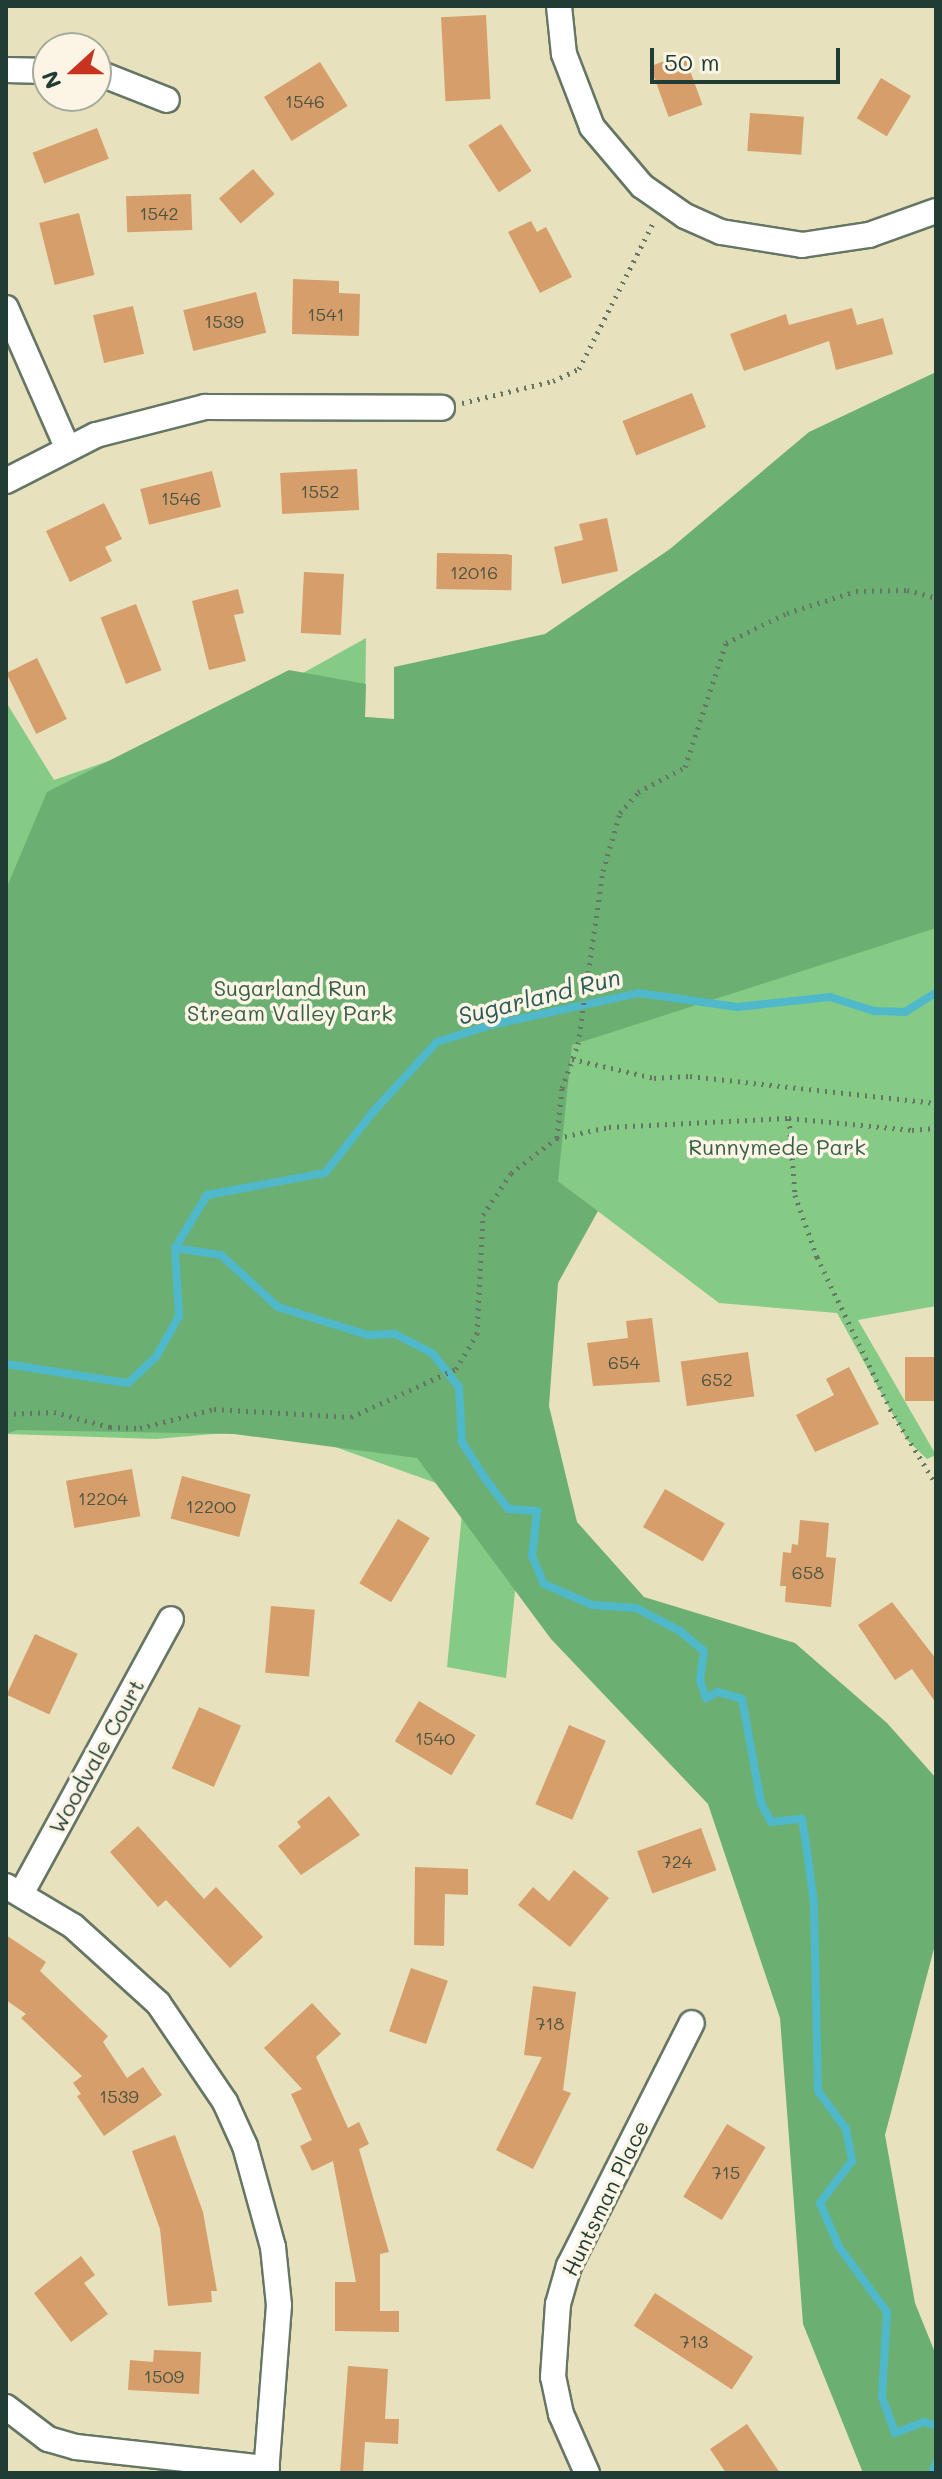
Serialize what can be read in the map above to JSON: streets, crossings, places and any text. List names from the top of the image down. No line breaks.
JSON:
{"streets":{"street":["Woodvale Court","Huntsman Place"]},"water":["Sugarland Run"],"parks":["Sugarland Run Stream Valley Park","Runnymede Park"],"house_numbers":["1546","1542","1541","1539","1552","1546","12016","654","652","12204","12200","658","1540","724","718","1539","715","713","1509"],"scale_bar":"50 m","north":"left"}
